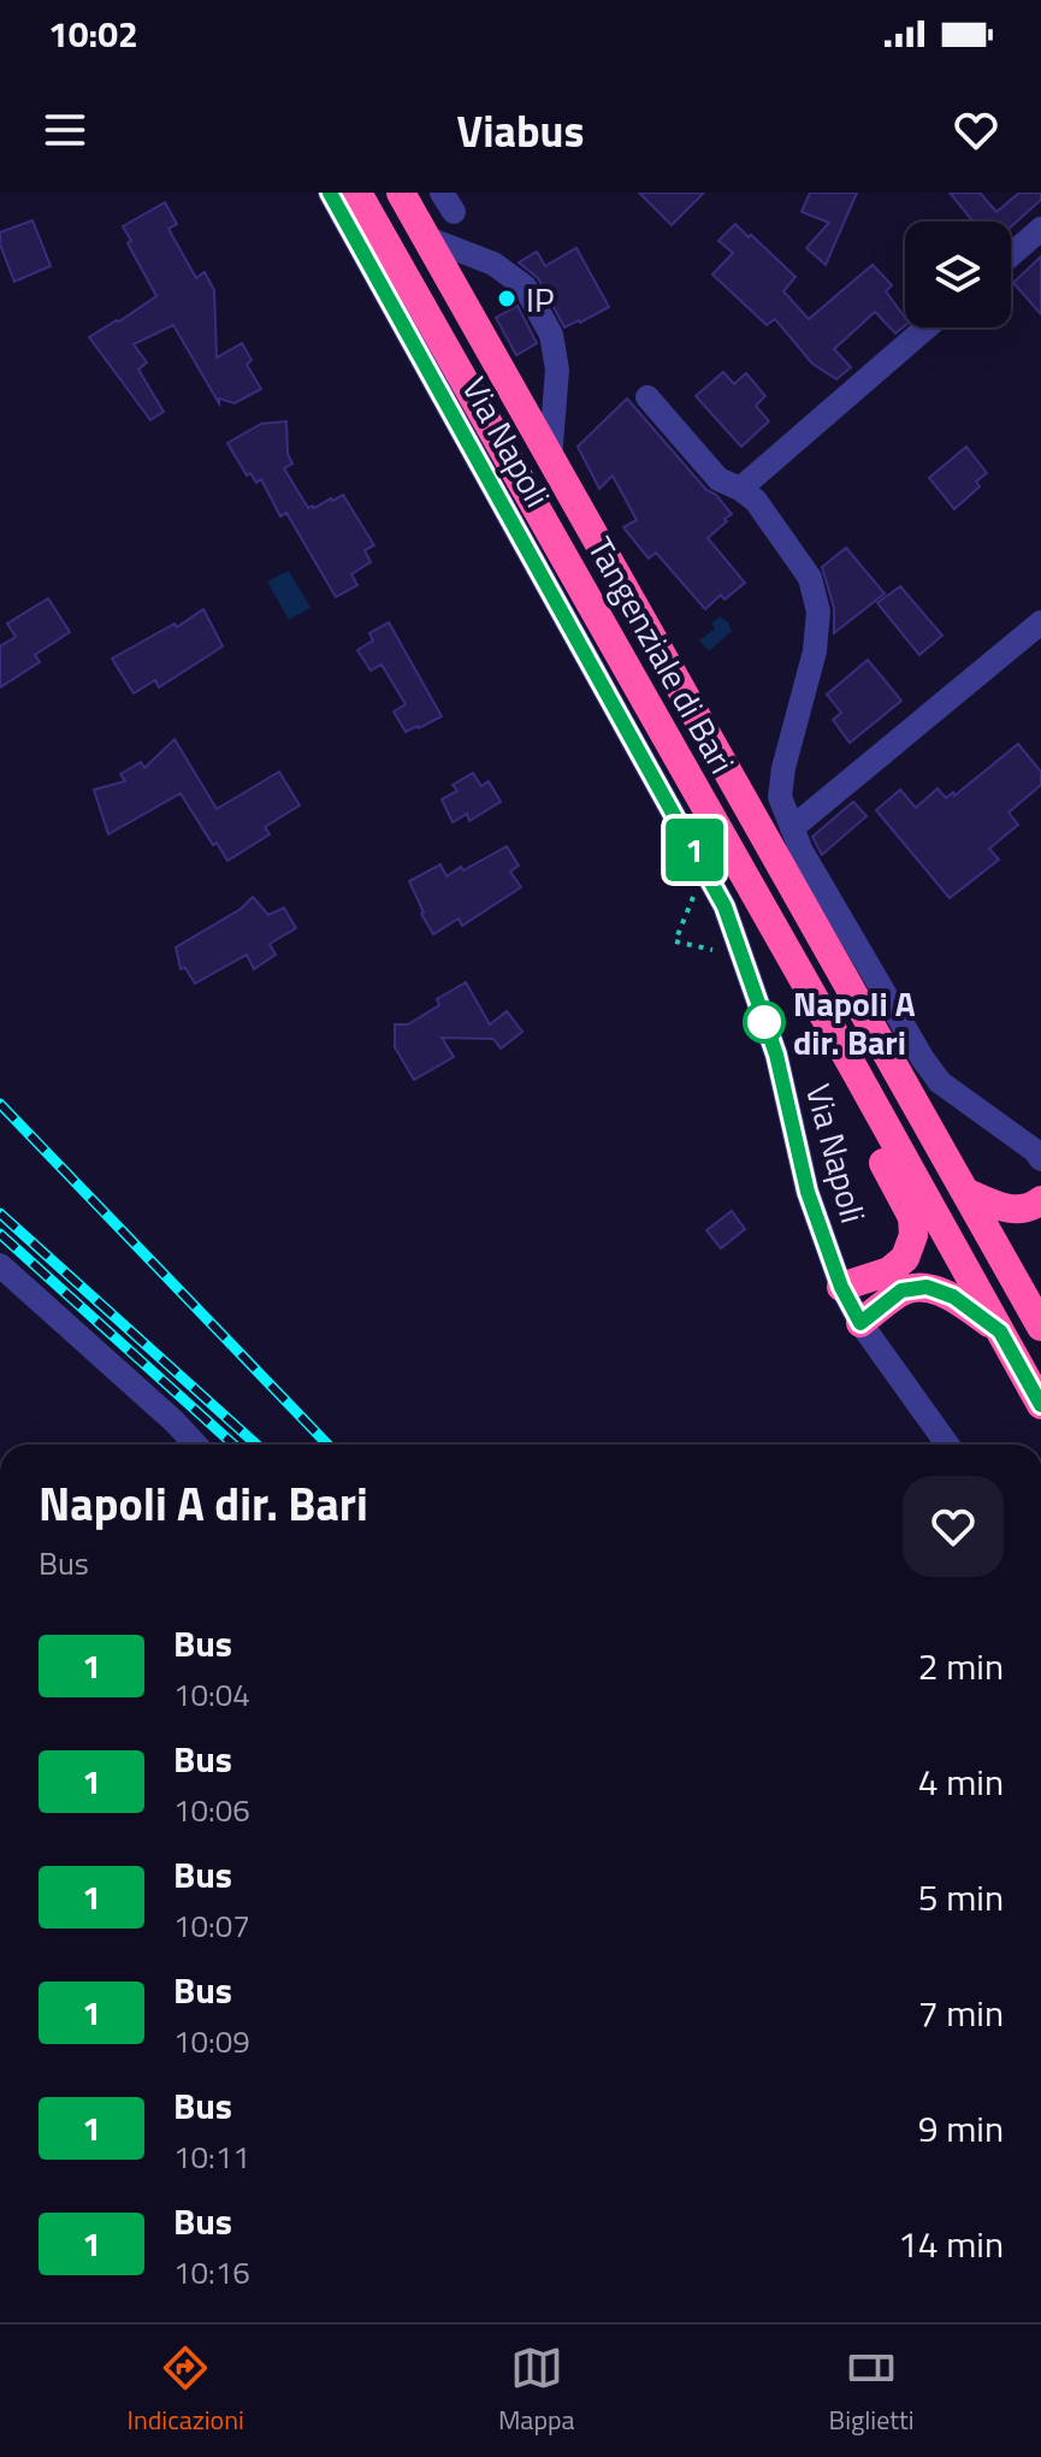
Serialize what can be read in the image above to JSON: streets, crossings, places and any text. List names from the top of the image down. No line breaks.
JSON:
{"streets":{"highway":["Tangenziale di Bari"],"street":["Via Napoli"]},"places":["IP","Napoli A dir. Bari"],"lines":["bus line 1"],"page":{"status":"10:02","header":"Viabus","on_map":"1","heading":["Napoli A dir. Bari","Bus"],"list":[{"mark":"1","name":"Bus","note":"10:04","value":"2 min"},{"mark":"1","name":"Bus","note":"10:06","value":"4 min"},{"mark":"1","name":"Bus","note":"10:07","value":"5 min"},{"mark":"1","name":"Bus","note":"10:09","value":"7 min"},{"mark":"1","name":"Bus","note":"10:11","value":"9 min"},{"mark":"1","name":"Bus","note":"10:16","value":"14 min"}],"tabs":["Indicazioni","Mappa","Biglietti"]}}
